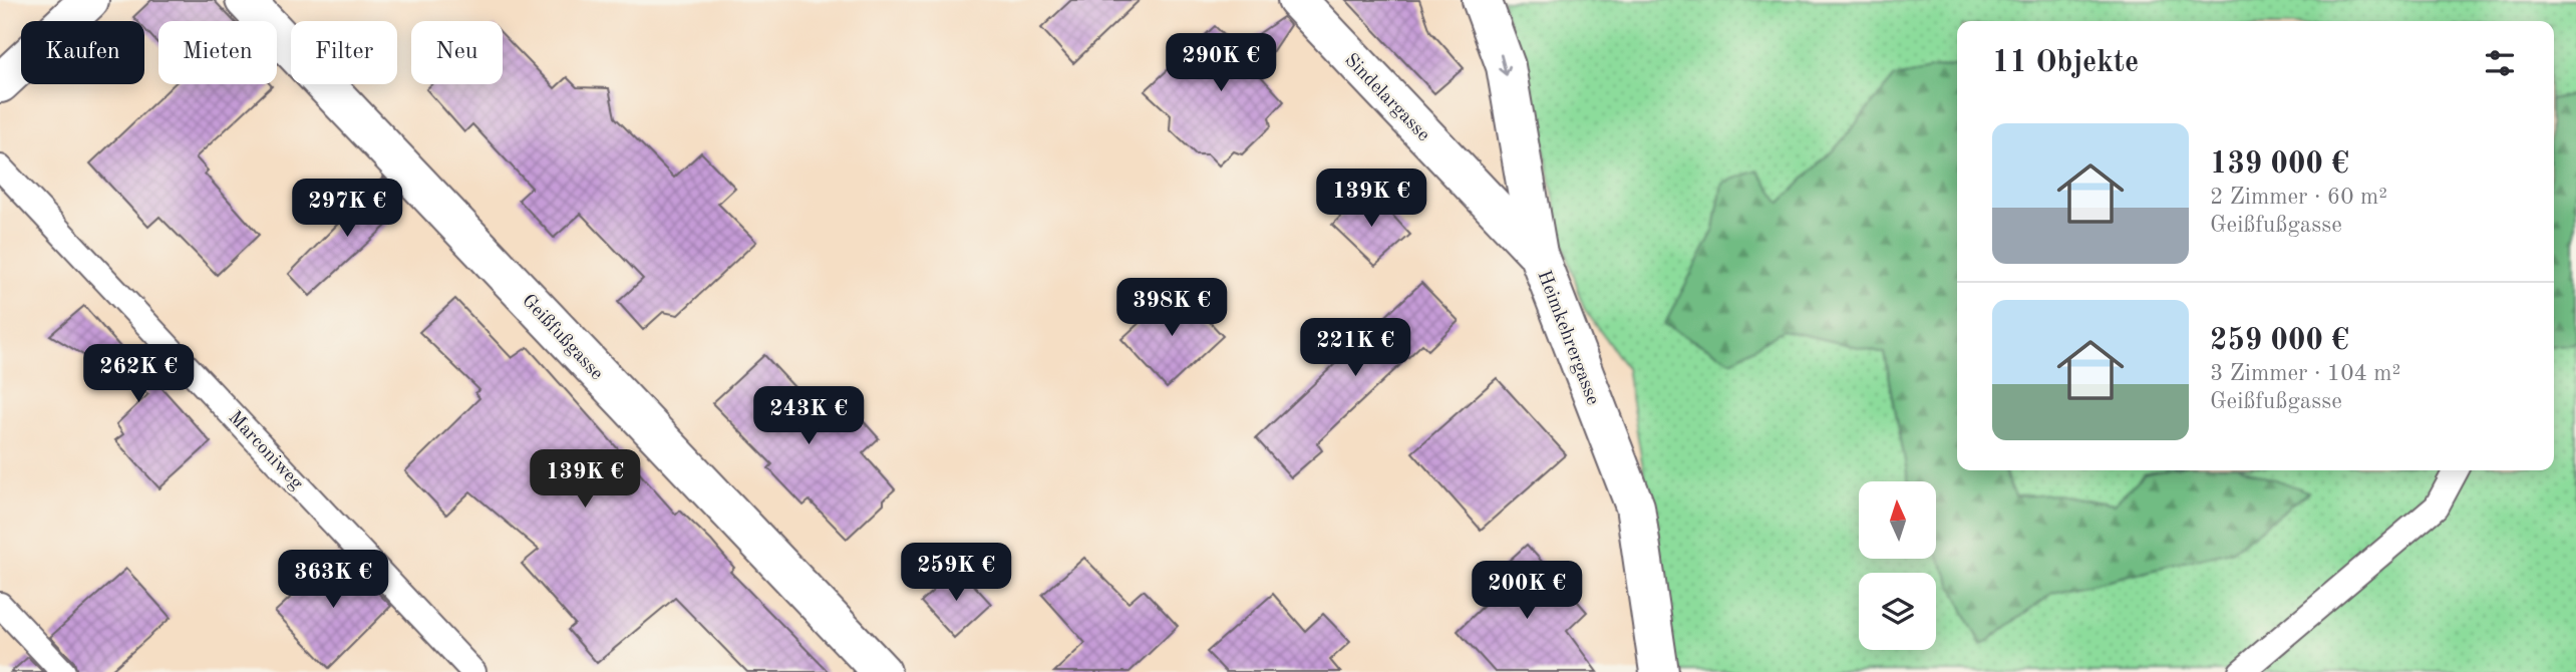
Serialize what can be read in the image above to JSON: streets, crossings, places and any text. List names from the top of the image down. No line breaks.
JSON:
{"streets":{"street":["Sindelargasse","Geißfußgasse","Heimkehrergasse"],"lane":["Marconiweg"]},"crossings":[["Sindelargasse","Heimkehrergasse"]],"one_way":["Heimkehrergasse"],"north":"top","page":{"chip":["Kaufen","Mieten","Filter","Neu"],"heading":"11 Objekte","price":["290K €","139K €","297K €","398K €","221K €","262K €","243K €","139K €","259K €","363K €","200K €"],"list":[{"name":"139 000 €","note":"2 Zimmer · 60 m² · Geißfußgasse"},{"name":"259 000 €","note":"3 Zimmer · 104 m² · Geißfußgasse"}]}}
